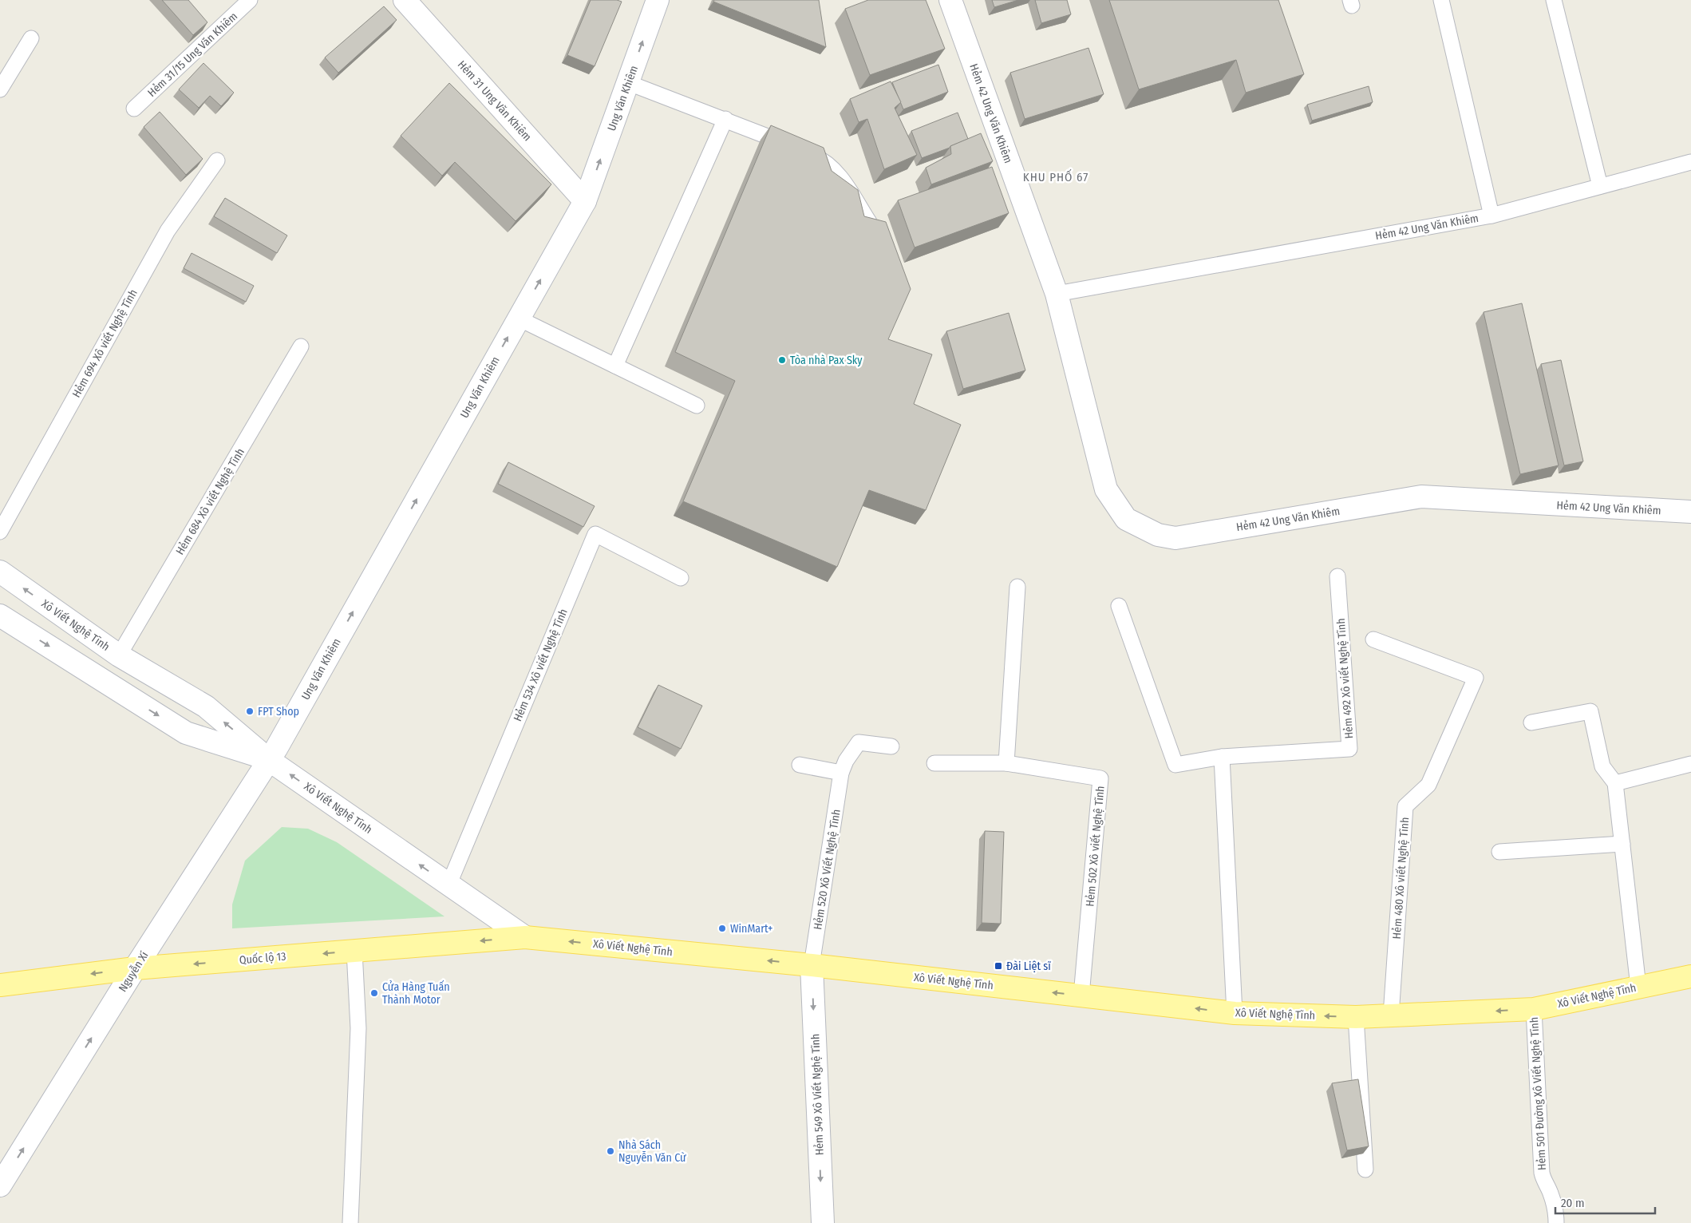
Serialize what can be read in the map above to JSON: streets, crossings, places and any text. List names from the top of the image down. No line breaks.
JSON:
{"streets":{"main road":["Ung Văn Khiêm","Hẻm 31 Ung Văn Khiêm","Hẻm 42 Ung Văn Khiêm","Xô Viết Nghệ Tĩnh","Quốc lộ 13","Nguyễn Xí","Hẻm 549 Xô Viết Nghệ Tĩnh"],"lane":["Hẻm 31/15 Ung Văn Khiêm","Hẻm 694 Xô viết Nghệ Tĩnh","Hẻm 684 Xô viết Nghệ Tĩnh","Hẻm 534 Xô viết Nghệ Tĩnh","Hẻm 492 Xô viết Nghệ Tĩnh","Hẻm 502 Xô viết Nghệ Tĩnh","Hẻm 520 Xô Viết Nghệ Tĩnh","Hẻm 480 Xô viết Nghệ Tĩnh","Hẻm 501 Đường Xô Viết Nghệ Tĩnh"]},"crossings":[["Ung Văn Khiêm","Hẻm 31 Ung Văn Khiêm"],["Ung Văn Khiêm","Xô Viết Nghệ Tĩnh"],["Ung Văn Khiêm","Nguyễn Xí"],["Hẻm 684 Xô viết Nghệ Tĩnh","Xô Viết Nghệ Tĩnh"],["Xô Viết Nghệ Tĩnh","Hẻm 534 Xô viết Nghệ Tĩnh"],["Xô Viết Nghệ Tĩnh","Hẻm 502 Xô viết Nghệ Tĩnh"],["Xô Viết Nghệ Tĩnh","Hẻm 520 Xô Viết Nghệ Tĩnh"],["Xô Viết Nghệ Tĩnh","Hẻm 480 Xô viết Nghệ Tĩnh"],["Xô Viết Nghệ Tĩnh","Quốc lộ 13"],["Xô Viết Nghệ Tĩnh","Nguyễn Xí"],["Xô Viết Nghệ Tĩnh","Hẻm 501 Đường Xô Viết Nghệ Tĩnh"],["Xô Viết Nghệ Tĩnh","Hẻm 549 Xô Viết Nghệ Tĩnh"],["Hẻm 520 Xô Viết Nghệ Tĩnh","Hẻm 549 Xô Viết Nghệ Tĩnh"],["Quốc lộ 13","Nguyễn Xí"]],"one_way":["Ung Văn Khiêm","Quốc lộ 13","Nguyễn Xí","Hẻm 549 Xô Viết Nghệ Tĩnh"],"districts":["KHU PHỐ 67"],"places":{"other":["Tòa nhà Pax Sky","FPT Shop","WinMart+","Cửa Hàng Tuấn Thành Motor","Nhà Sách Nguyễn Văn Cừ"],"transit":["Đài Liệt sĩ"]},"scale_bar":"20 m"}
